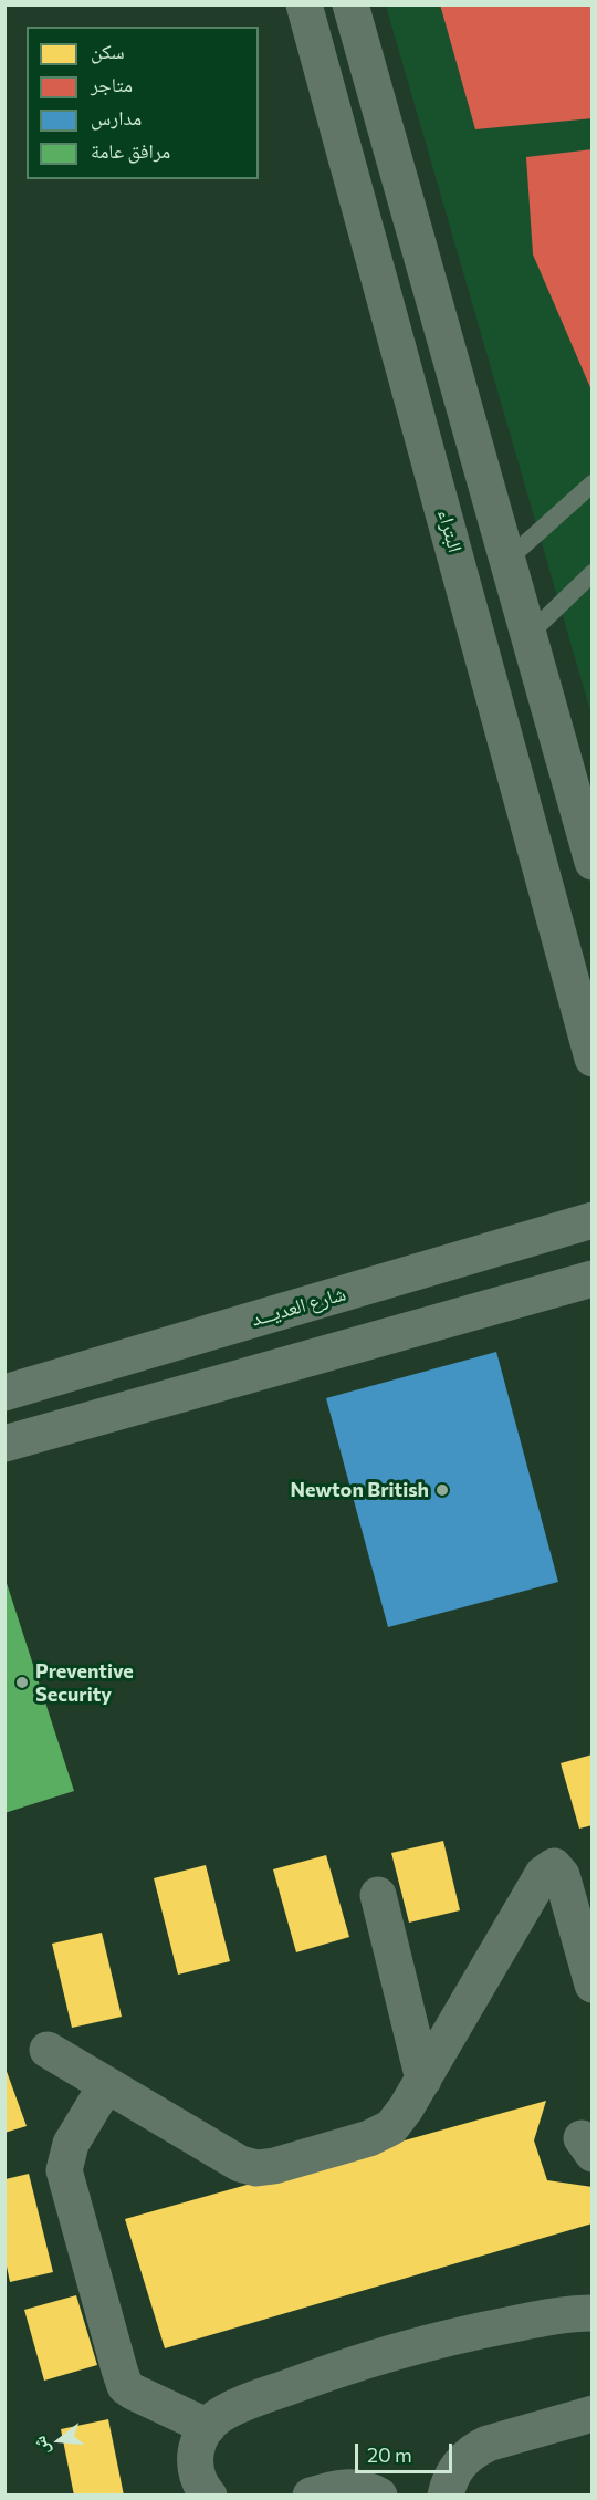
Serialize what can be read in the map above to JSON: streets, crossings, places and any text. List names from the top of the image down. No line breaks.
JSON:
{"streets":{"street":["البتراء","شارع العديـــد"]},"places":["Newton British","Preventive Security"],"legend":["سكن","متاجر","مدارس","مرافق عامة"],"scale_bar":"20 m","north":"left"}
